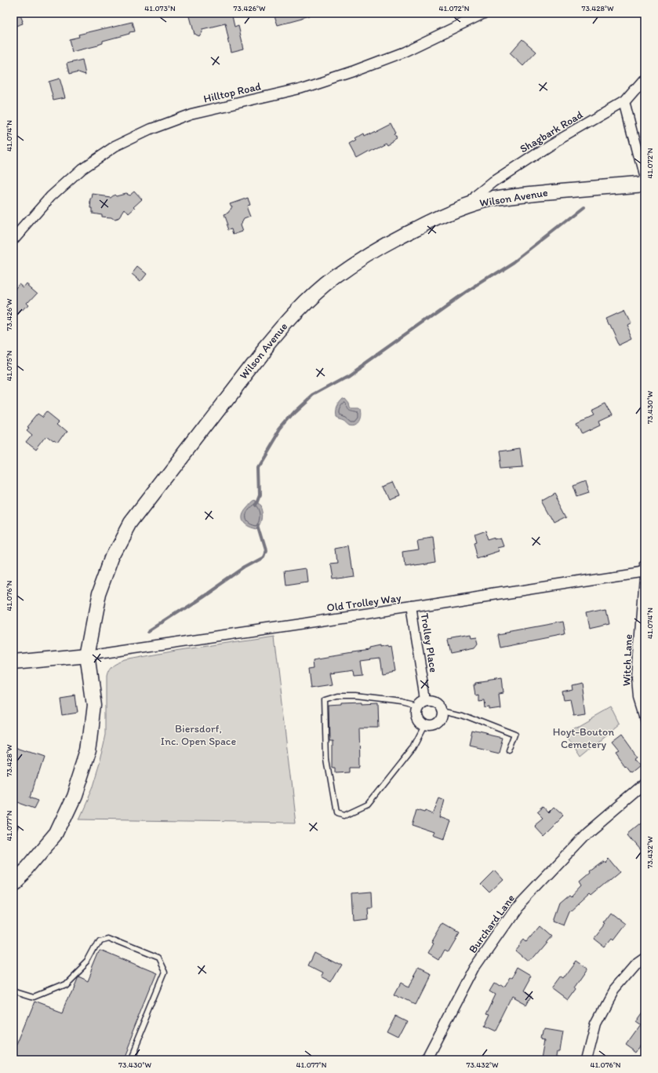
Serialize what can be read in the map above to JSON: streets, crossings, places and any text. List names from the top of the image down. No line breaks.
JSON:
{"streets":{"main road":["Wilson Avenue"],"street":["Hilltop Road","Shagbark Road","Old Trolley Way","Trolley Place","Witch Lane","Burchard Lane"]},"crossings":[["Shagbark Road","Wilson Avenue"],["Wilson Avenue","Old Trolley Way"],["Old Trolley Way","Trolley Place"],["Old Trolley Way","Witch Lane"]],"parks":["Biersdorf, Inc. Open Space","Hoyt-Bouton Cemetery"],"coordinates":["41.073°N","73.426°W","41.072°N","73.428°W","41.074°N","41.075°N","73.430°W","41.076°N","41.077°N","73.432°W"]}
